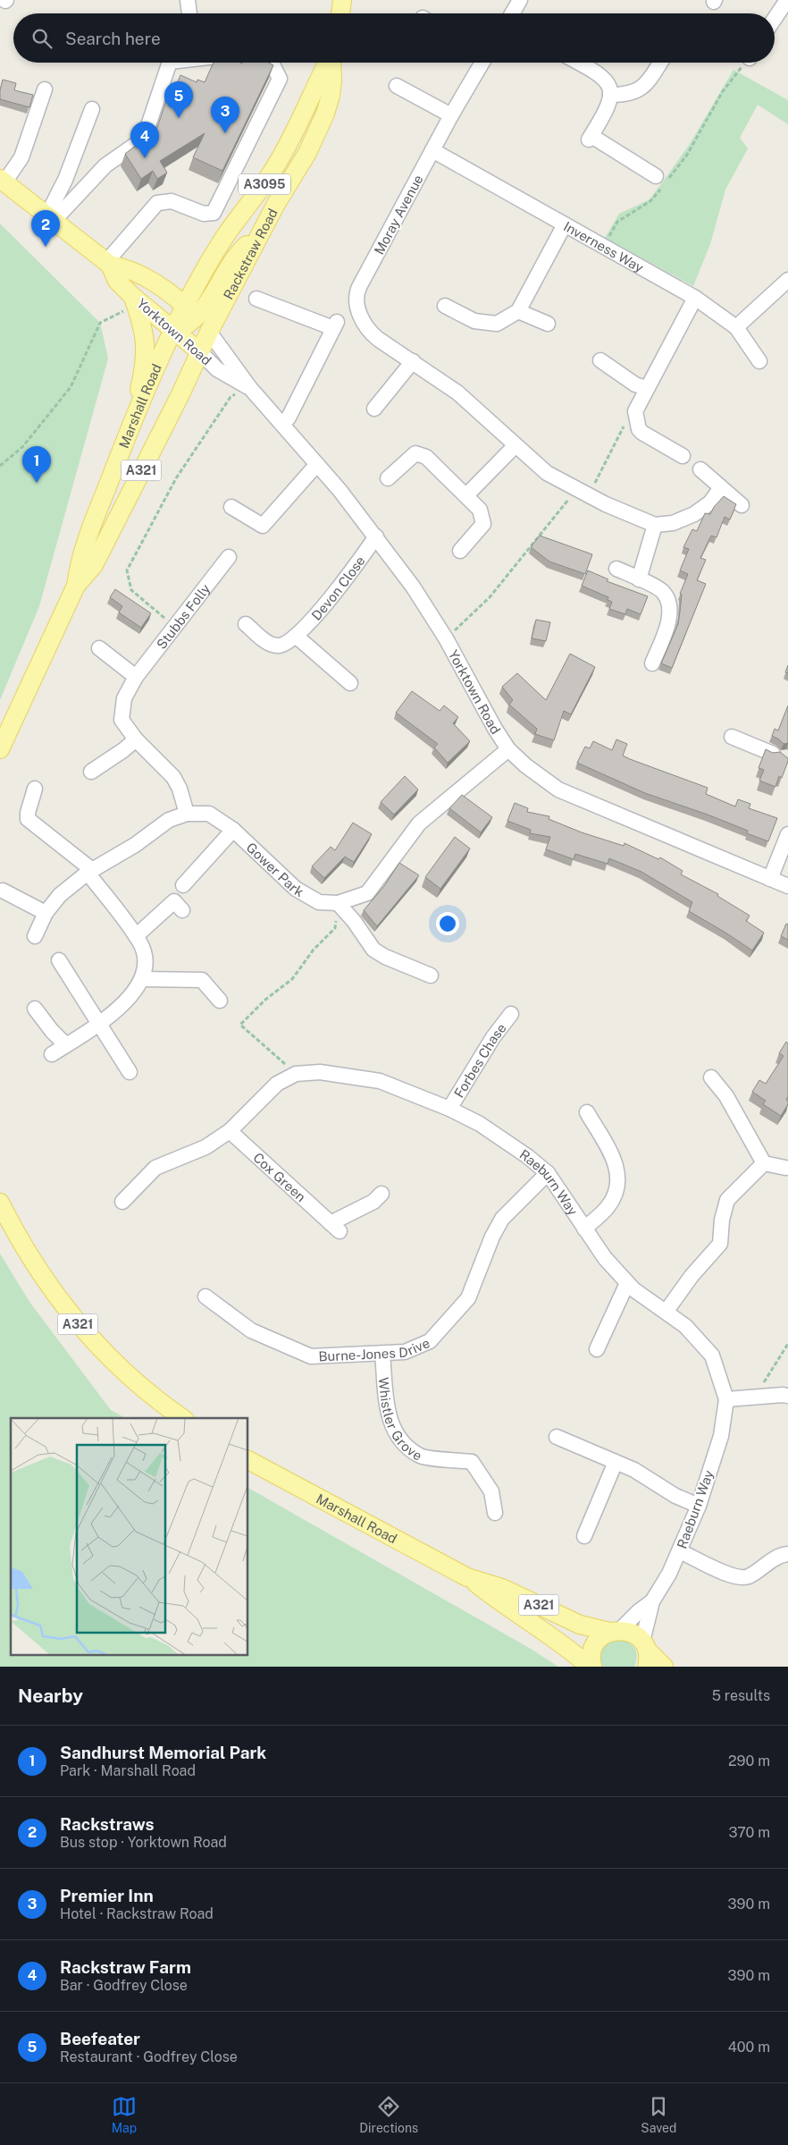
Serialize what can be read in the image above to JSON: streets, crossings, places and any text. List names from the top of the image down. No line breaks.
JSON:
{"streets":{"main road":["A3095","Rackstraw Road","Yorktown Road","Marshall Road","A321"],"street":["Moray Avenue","Inverness Way","Devon Close","Stubbs Folly","Gower Park","Forbes Chase","Cox Green","Raeburn Way","Burne-Jones Drive","Whistler Grove"]},"crossings":[["A3095","Rackstraw Road"],["A3095","Yorktown Road"],["A3095","Marshall Road"],["Moray Avenue","Inverness Way"],["Rackstraw Road","Yorktown Road"],["Rackstraw Road","Marshall Road"],["Yorktown Road","Marshall Road"],["Yorktown Road","Devon Close"],["Yorktown Road","Gower Park"],["Marshall Road","A321"],["Marshall Road","Raeburn Way"],["A321","Raeburn Way"],["Stubbs Folly","Gower Park"],["Forbes Chase","Raeburn Way"],["Cox Green","Raeburn Way"],["Raeburn Way","Burne-Jones Drive"],["Burne-Jones Drive","Whistler Grove"]],"page":{"search":"Search here","pins":["5","3","4","2","1"],"heading":["Nearby","5 results"],"list":[{"mark":"1","name":"Sandhurst Memorial Park","note":"Park · Marshall Road","value":"290 m"},{"mark":"2","name":"Rackstraws","note":"Bus stop · Yorktown Road","value":"370 m"},{"mark":"3","name":"Premier Inn","note":"Hotel · Rackstraw Road","value":"390 m"},{"mark":"4","name":"Rackstraw Farm","note":"Bar · Godfrey Close","value":"390 m"},{"mark":"5","name":"Beefeater","note":"Restaurant · Godfrey Close","value":"400 m"}],"nav":["Map","Directions","Saved"]}}
